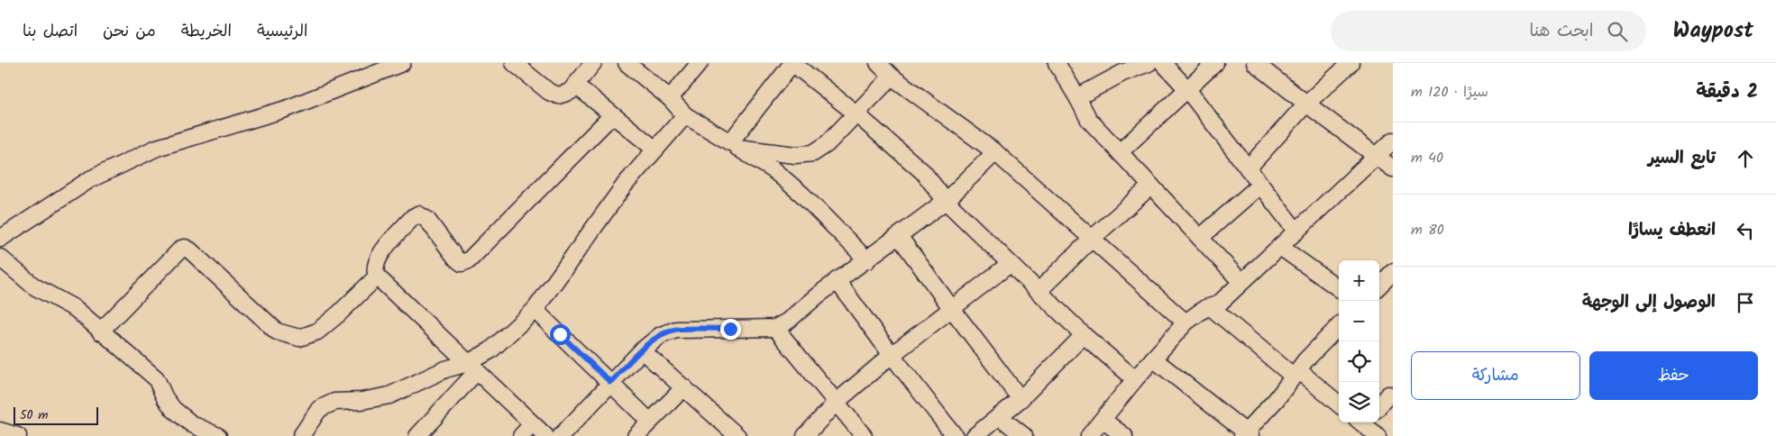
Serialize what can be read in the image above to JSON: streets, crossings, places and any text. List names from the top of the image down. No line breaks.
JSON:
{"scale_bar":"50 m","page":{"header":"Waypost","search":"ابحث هنا","nav":["الرئيسية","الخريطة","من نحن","اتصل بنا"],"heading":["2 دقيقة","سيرًا · 120 m"],"list":[["تابع السير","40 m"],["انعطف يسارًا","80 m"],"الوصول إلى الوجهة"],"map_buttons":["+","−"],"buttons":["حفظ","مشاركة"],"scale":"50 m"}}
